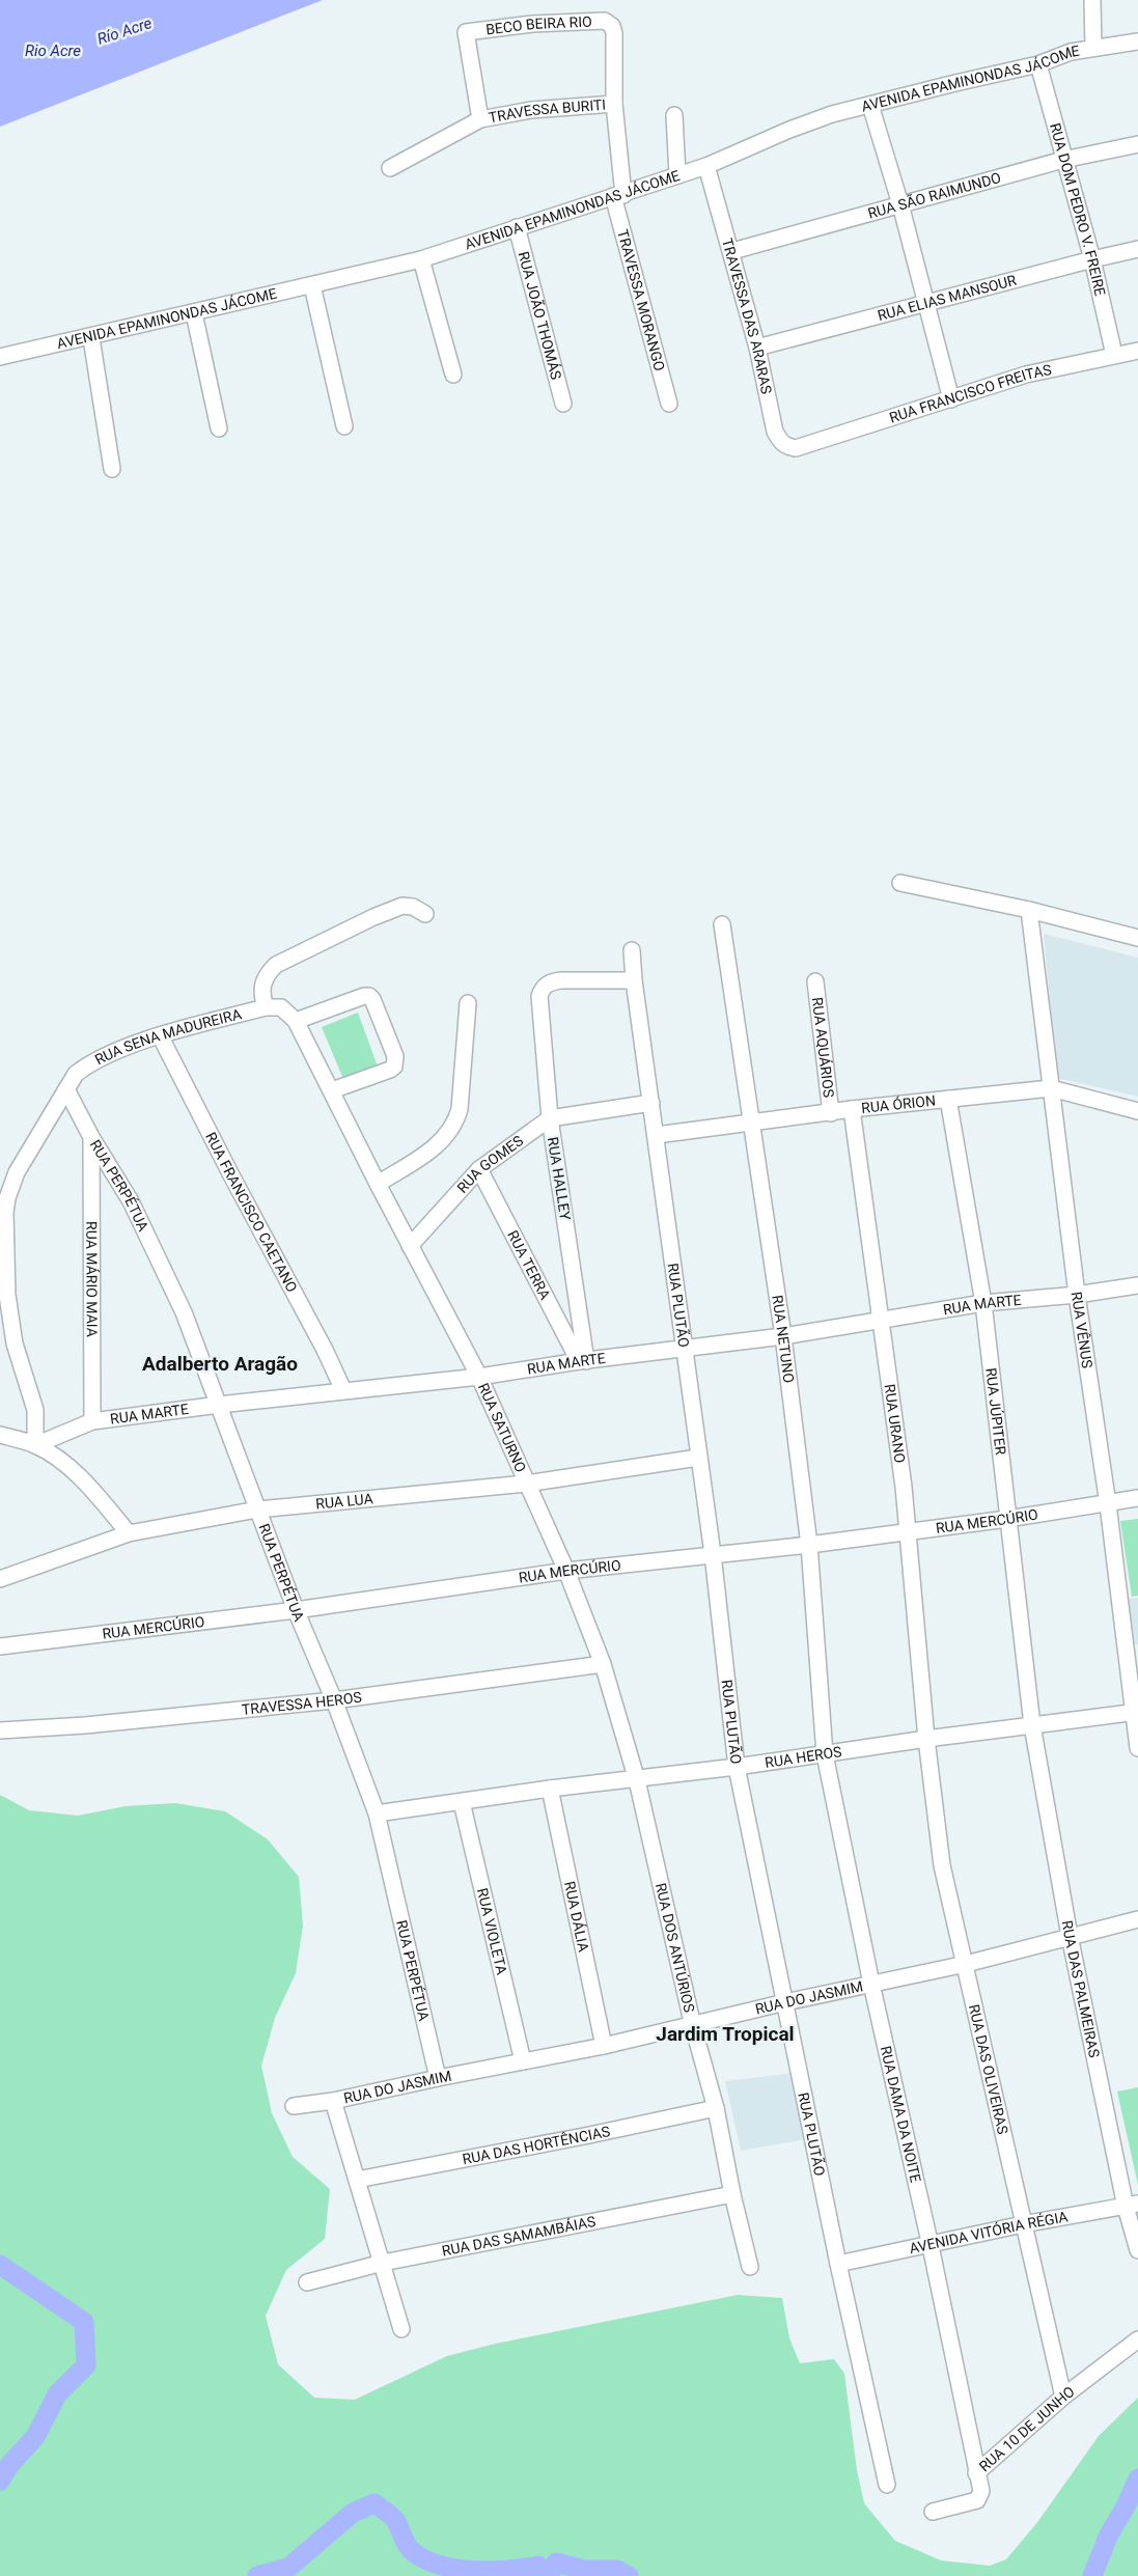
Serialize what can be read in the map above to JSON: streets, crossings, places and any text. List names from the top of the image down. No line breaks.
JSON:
{"streets":{"street":["BECO BEIRA RIO","AVENIDA EPAMINONDAS JÁCOME","TRAVESSA BURITI","RUA SÃO RAIMUNDO","RUA DOM PEDRO V. FREIRE","RUA ELIAS MANSOUR","TRAVESSA MORANGO","RUA JOÃO THOMÁS","TRAVESSA DAS ARARAS","RUA FRANCISCO FREITAS","RUA SENA MADUREIRA","RUA AQUÁRIOS","RUA ÓRION","RUA GOMES","RUA HALLEY","RUA PERPÉTUA","RUA FRANCISCO CAETANO","RUA TERRA","RUA MÁRIO MAIA","RUA PLUTÃO","RUA MARTE","RUA VÊNUS","RUA NETUNO","RUA JÚPITER","RUA URANO","RUA SATURNO","RUA LUA","RUA MERCÚRIO","TRAVESSA HEROS","RUA HEROS","RUA DÁLIA","RUA VIOLETA","RUA DOS ANTÚRIOS","RUA DAS PALMEIRAS","RUA DO JASMIM","RUA DAS OLIVEIRAS","RUA DAMA DA NOITE","RUA DAS HORTÊNCIAS","AVENIDA VITÓRIA RÉGIA","RUA DAS SAMAMBÁIAS","RUA 10 DE JUNHO"]},"crossings":[["BECO BEIRA RIO","TRAVESSA BURITI"],["BECO BEIRA RIO","TRAVESSA MORANGO"],["AVENIDA EPAMINONDAS JÁCOME","RUA DOM PEDRO V. FREIRE"],["AVENIDA EPAMINONDAS JÁCOME","TRAVESSA MORANGO"],["AVENIDA EPAMINONDAS JÁCOME","RUA JOÃO THOMÁS"],["AVENIDA EPAMINONDAS JÁCOME","TRAVESSA DAS ARARAS"],["TRAVESSA BURITI","TRAVESSA MORANGO"],["RUA SÃO RAIMUNDO","RUA DOM PEDRO V. FREIRE"],["RUA SÃO RAIMUNDO","TRAVESSA DAS ARARAS"],["RUA DOM PEDRO V. FREIRE","RUA ELIAS MANSOUR"],["RUA DOM PEDRO V. FREIRE","RUA FRANCISCO FREITAS"],["RUA ELIAS MANSOUR","TRAVESSA DAS ARARAS"],["TRAVESSA DAS ARARAS","RUA FRANCISCO FREITAS"],["RUA SENA MADUREIRA","RUA PERPÉTUA"],["RUA SENA MADUREIRA","RUA FRANCISCO CAETANO"],["RUA SENA MADUREIRA","RUA SATURNO"],["RUA AQUÁRIOS","RUA ÓRION"],["RUA ÓRION","RUA PLUTÃO"],["RUA ÓRION","RUA VÊNUS"],["RUA ÓRION","RUA NETUNO"],["RUA ÓRION","RUA JÚPITER"],["RUA ÓRION","RUA URANO"],["RUA GOMES","RUA HALLEY"],["RUA GOMES","RUA TERRA"],["RUA GOMES","RUA PLUTÃO"],["RUA GOMES","RUA SATURNO"],["RUA HALLEY","RUA TERRA"],["RUA HALLEY","RUA PLUTÃO"],["RUA HALLEY","RUA MARTE"],["RUA PERPÉTUA","RUA MÁRIO MAIA"],["RUA PERPÉTUA","RUA MARTE"],["RUA PERPÉTUA","RUA LUA"],["RUA PERPÉTUA","RUA MERCÚRIO"],["RUA PERPÉTUA","TRAVESSA HEROS"],["RUA PERPÉTUA","RUA HEROS"],["RUA PERPÉTUA","RUA DO JASMIM"],["RUA FRANCISCO CAETANO","RUA MARTE"],["RUA TERRA","RUA MARTE"],["RUA MÁRIO MAIA","RUA MARTE"],["RUA PLUTÃO","RUA MARTE"],["RUA PLUTÃO","RUA LUA"],["RUA PLUTÃO","RUA MERCÚRIO"],["RUA PLUTÃO","RUA HEROS"],["RUA PLUTÃO","RUA DO JASMIM"],["RUA PLUTÃO","AVENIDA VITÓRIA RÉGIA"],["RUA MARTE","RUA VÊNUS"],["RUA MARTE","RUA NETUNO"],["RUA MARTE","RUA JÚPITER"],["RUA MARTE","RUA URANO"],["RUA MARTE","RUA SATURNO"],["RUA VÊNUS","RUA MERCÚRIO"],["RUA VÊNUS","RUA HEROS"],["RUA NETUNO","RUA MERCÚRIO"],["RUA NETUNO","RUA HEROS"],["RUA NETUNO","RUA DAMA DA NOITE"],["RUA JÚPITER","RUA MERCÚRIO"],["RUA JÚPITER","RUA HEROS"],["RUA JÚPITER","RUA DAS PALMEIRAS"],["RUA URANO","RUA MERCÚRIO"],["RUA URANO","RUA HEROS"],["RUA URANO","RUA DAS OLIVEIRAS"],["RUA SATURNO","RUA LUA"],["RUA SATURNO","RUA MERCÚRIO"],["RUA SATURNO","TRAVESSA HEROS"],["RUA SATURNO","RUA HEROS"],["RUA SATURNO","RUA DOS ANTÚRIOS"],["RUA HEROS","RUA DÁLIA"],["RUA HEROS","RUA VIOLETA"],["RUA HEROS","RUA DOS ANTÚRIOS"],["RUA HEROS","RUA DAS PALMEIRAS"],["RUA HEROS","RUA DAS OLIVEIRAS"],["RUA HEROS","RUA DAMA DA NOITE"],["RUA DÁLIA","RUA DO JASMIM"],["RUA VIOLETA","RUA DO JASMIM"],["RUA DOS ANTÚRIOS","RUA DO JASMIM"],["RUA DOS ANTÚRIOS","RUA DAS HORTÊNCIAS"],["RUA DOS ANTÚRIOS","RUA DAS SAMAMBÁIAS"],["RUA DAS PALMEIRAS","RUA DO JASMIM"],["RUA DAS PALMEIRAS","AVENIDA VITÓRIA RÉGIA"],["RUA DO JASMIM","RUA DAS OLIVEIRAS"],["RUA DO JASMIM","RUA DAMA DA NOITE"],["RUA DAS OLIVEIRAS","AVENIDA VITÓRIA RÉGIA"],["RUA DAS OLIVEIRAS","RUA 10 DE JUNHO"],["RUA DAMA DA NOITE","AVENIDA VITÓRIA RÉGIA"],["RUA DAMA DA NOITE","RUA 10 DE JUNHO"]],"districts":["Adalberto Aragão","Jardim Tropical"],"water":["Río Acre","Rio Acre"]}
